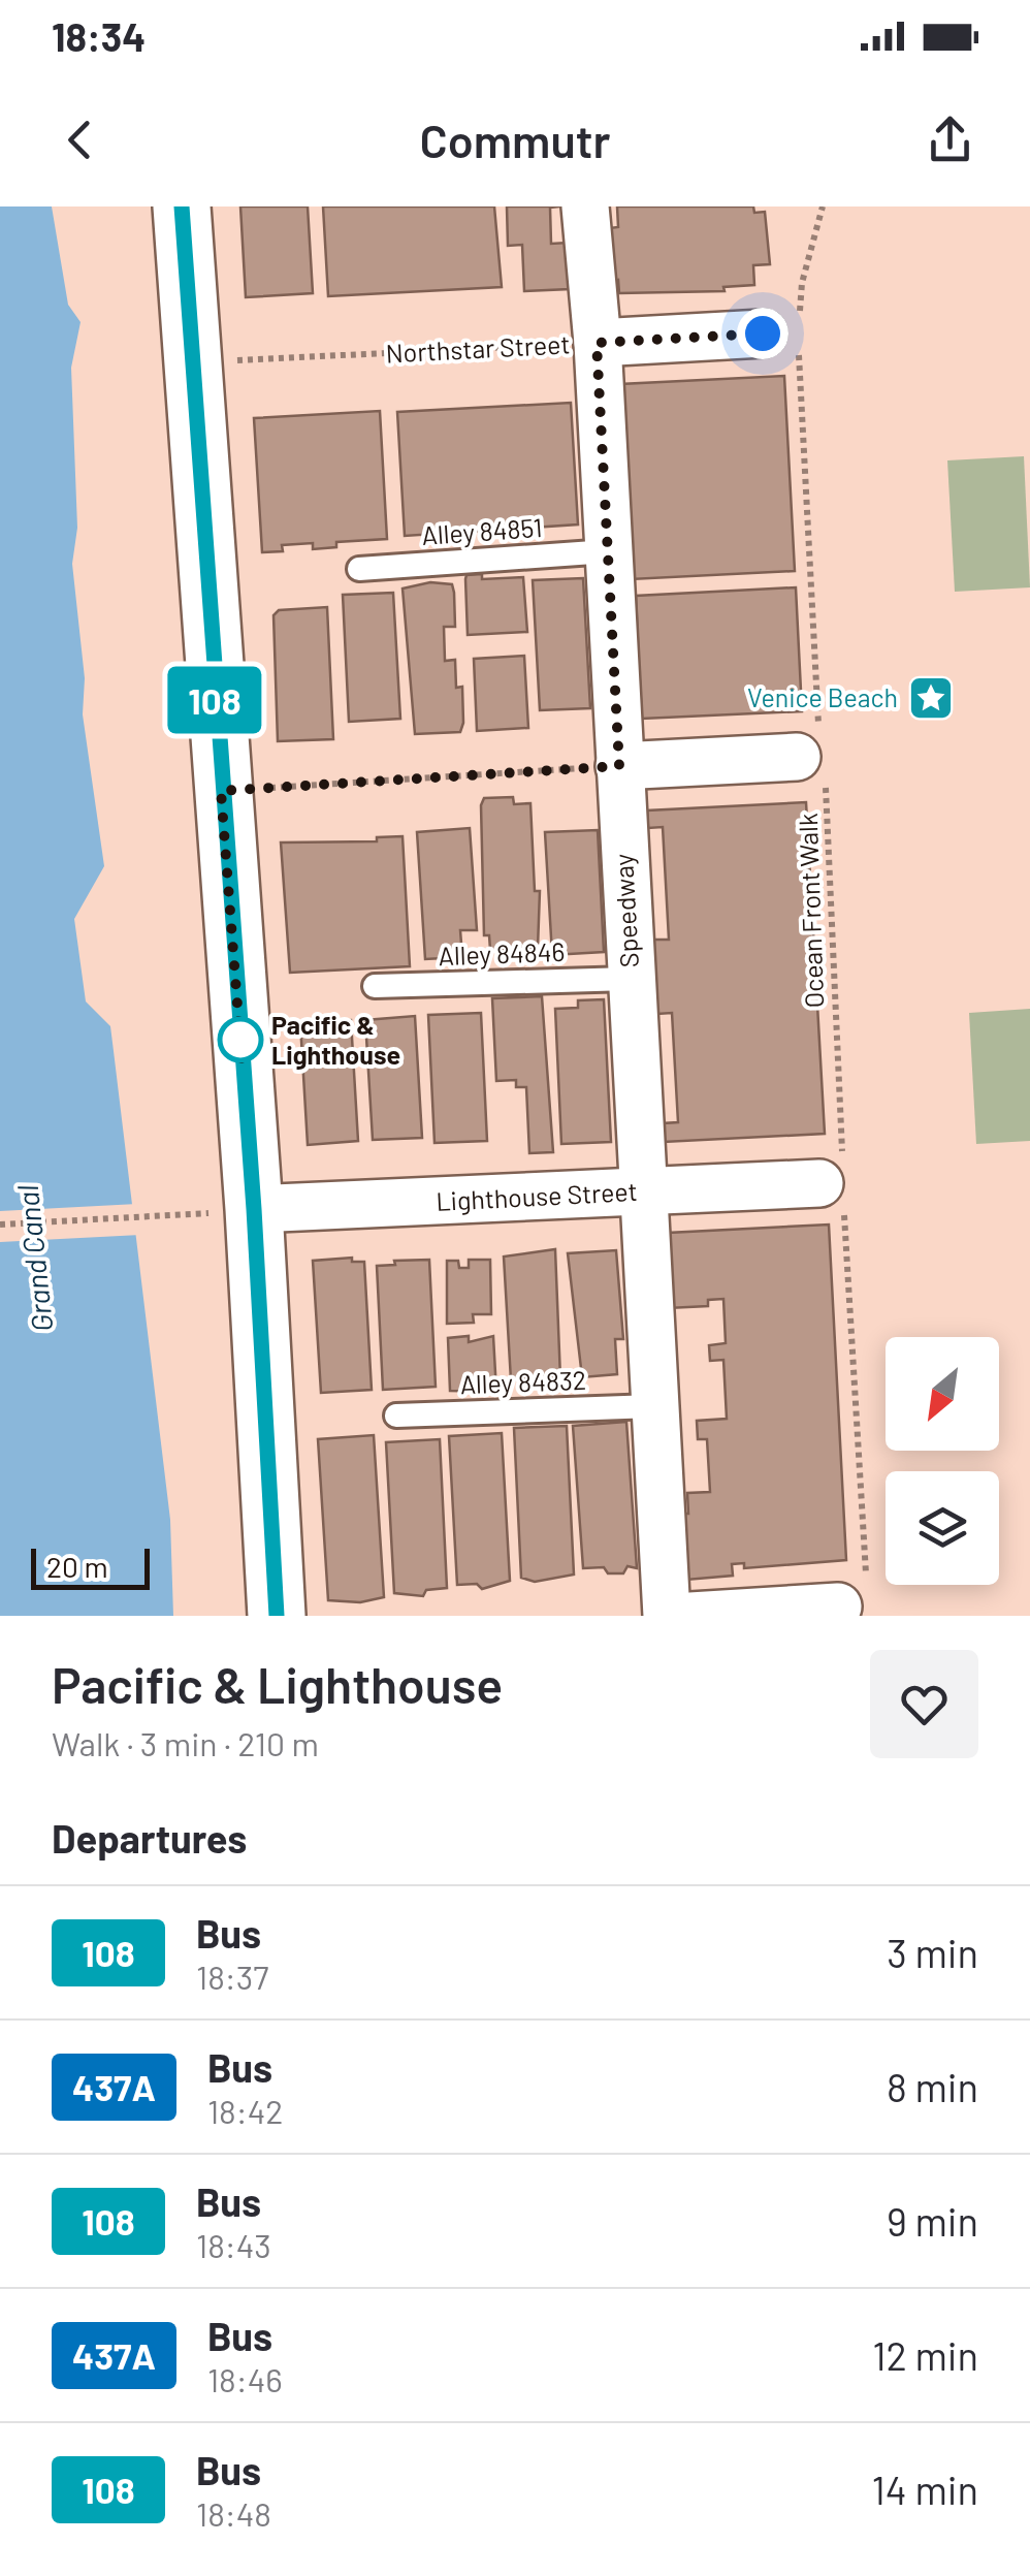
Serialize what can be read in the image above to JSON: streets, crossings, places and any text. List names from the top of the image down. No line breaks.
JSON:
{"streets":{"street":["Northstar Street","Speedway","Lighthouse Street"],"lane":["Alley 84851","Alley 84846","Alley 84832"],"path":["Ocean Front Walk"]},"crossings":[["Northstar Street","Speedway"],["Northstar Street","Ocean Front Walk"],["Alley 84851","Speedway"],["Speedway","Alley 84846"],["Speedway","Lighthouse Street"],["Speedway","Alley 84832"],["Ocean Front Walk","Lighthouse Street"]],"water":["Grand Canal"],"places":{"place":["Venice Beach"],"other":["Pacific & Lighthouse"]},"lines":["bus line 108"],"scale_bar":"20 m","north":"bottom left","page":{"status":"18:34","header":"Commutr","on_map":"108","scale":"20 m","heading":[["Pacific & Lighthouse","Walk · 3 min · 210 m"],"Departures"],"list":[{"mark":"108","name":"Bus","note":"18:37","value":"3 min"},{"mark":"437A","name":"Bus","note":"18:42","value":"8 min"},{"mark":"108","name":"Bus","note":"18:43","value":"9 min"},{"mark":"437A","name":"Bus","note":"18:46","value":"12 min"},{"mark":"108","name":"Bus","note":"18:48","value":"14 min"}]}}
